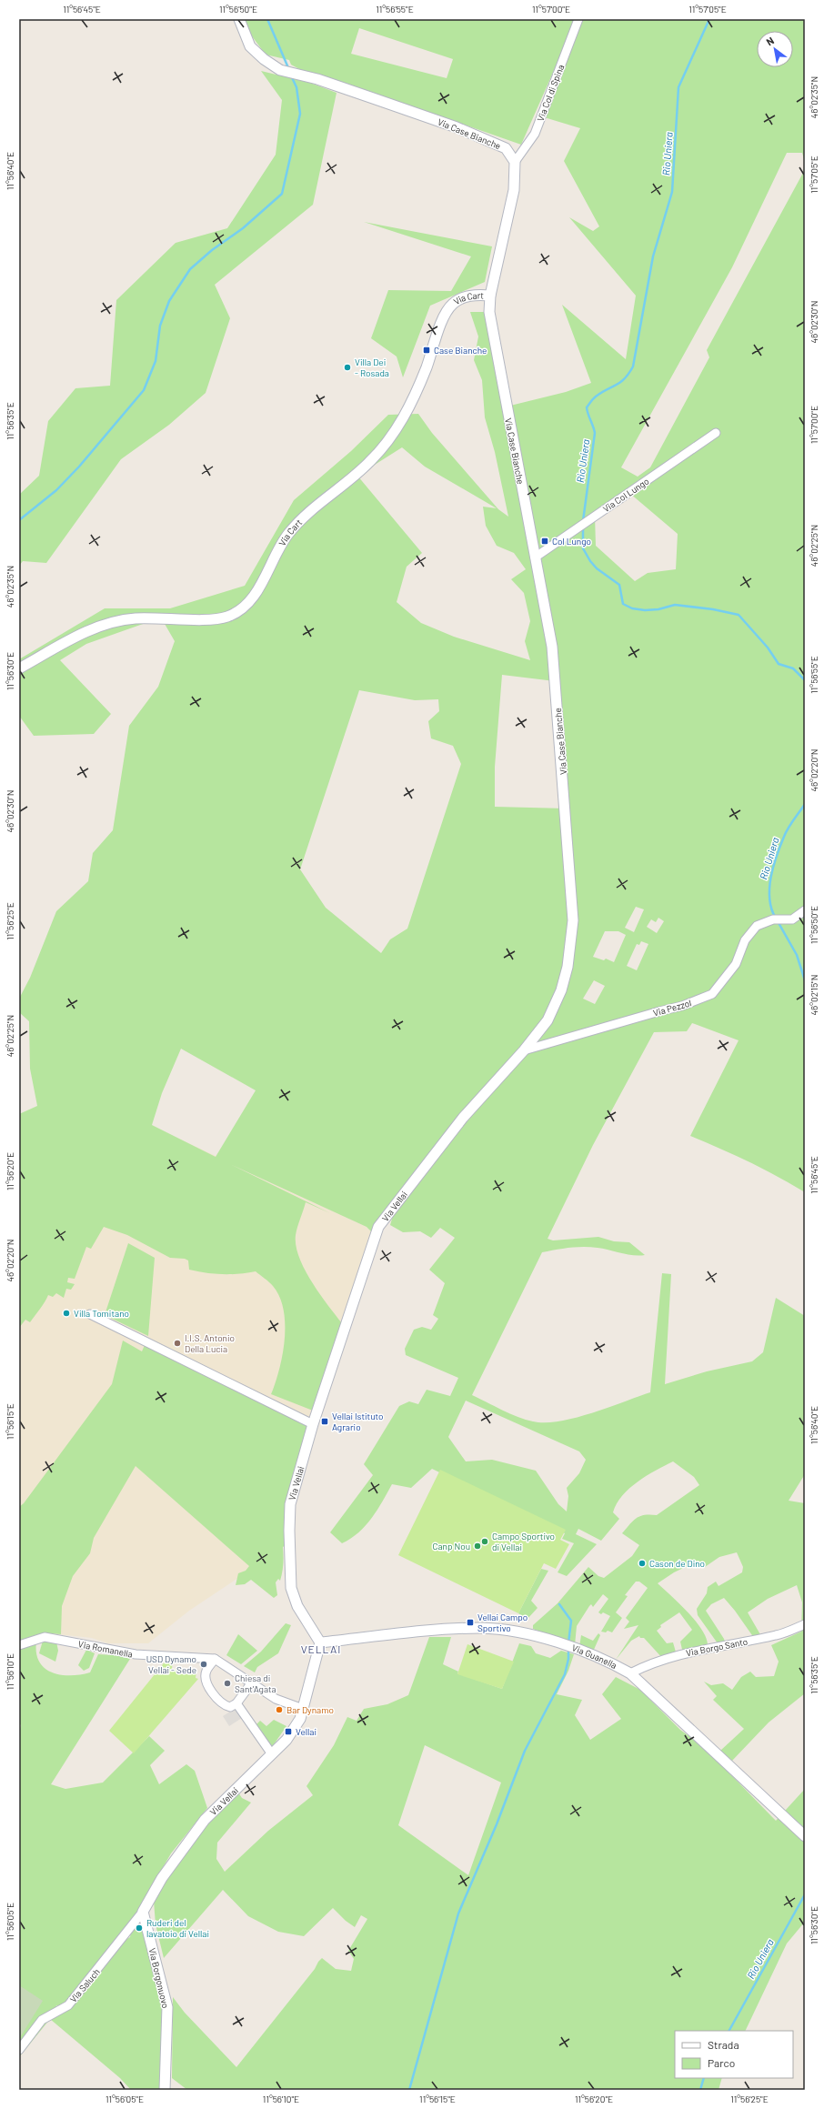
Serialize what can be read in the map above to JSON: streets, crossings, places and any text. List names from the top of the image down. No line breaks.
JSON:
{"streets":{"street":["Via Col di Spina","Via Case Bianche","Via Cart","Via Col Lungo","Via Pezzol","Via Vellai","Via Borgo Santo","Via Romanella","Via Guanella","Via Borgonuovo","Via Saluch"]},"crossings":[["Via Col di Spina","Via Case Bianche"],["Via Case Bianche","Via Cart"],["Via Case Bianche","Via Col Lungo"],["Via Case Bianche","Via Pezzol"],["Via Case Bianche","Via Vellai"],["Via Pezzol","Via Vellai"],["Via Vellai","Via Guanella"],["Via Vellai","Via Borgonuovo"],["Via Vellai","Via Saluch"],["Via Borgo Santo","Via Guanella"],["Via Borgonuovo","Via Saluch"]],"districts":["VELLAI"],"water":["Rio Uniera"],"places":{"transit":["Case Bianche","Col Lungo","Vellai Istituto Agrario","Vellai Campo Sportivo","Vellai"],"other":["Villa Dei - Rosada","Villa Tomitano","I.I.S. Antonio Della Lucia","Campo Sportivo di Vellai","Canp Nou","Cason de Dino","USD Dynamo Vellai - Sede","Chiesa di Sant'Agata","Bar Dynamo","Ruderi del lavatoio di Vellai"]},"legend":["Strada","Parco"],"north":"top left","coordinates":["11°56'45\"E","11°56'50\"E","11°56'55\"E","11°57'00\"E","11°57'05\"E","46°02'35\"N","11°56'40\"E","46°02'30\"N","11°56'35\"E","46°02'25\"N","11°56'30\"E","46°02'20\"N","11°56'25\"E","46°02'15\"N","11°56'20\"E","11°56'15\"E","11°56'10\"E","11°56'05\"E"]}
